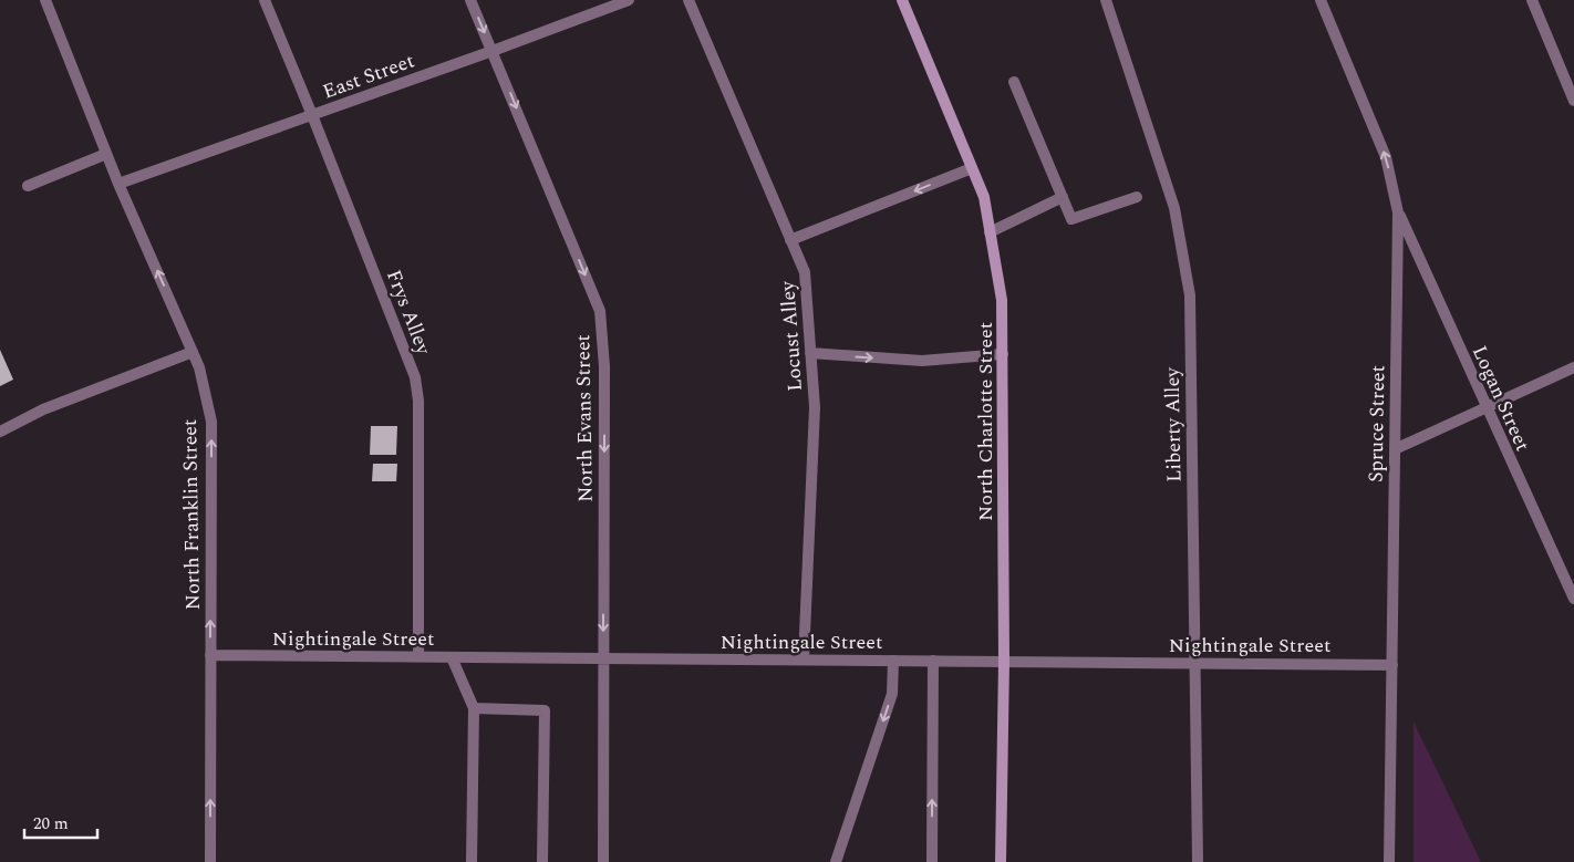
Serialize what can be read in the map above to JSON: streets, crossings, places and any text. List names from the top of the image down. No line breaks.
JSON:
{"streets":{"main road":["North Charlotte Street"],"street":["East Street","Frys Alley","Locust Alley","Logan Street","North Evans Street","Spruce Street","Liberty Alley","North Franklin Street","Nightingale Street"]},"crossings":[["East Street","Frys Alley"],["East Street","North Evans Street"],["East Street","North Franklin Street"],["Frys Alley","Nightingale Street"],["Locust Alley","Nightingale Street"],["Logan Street","Spruce Street"],["North Evans Street","Nightingale Street"],["North Charlotte Street","Nightingale Street"],["Spruce Street","Nightingale Street"],["Liberty Alley","Nightingale Street"],["North Franklin Street","Nightingale Street"]],"one_way":["North Evans Street","North Franklin Street"],"scale_bar":"20 m"}
